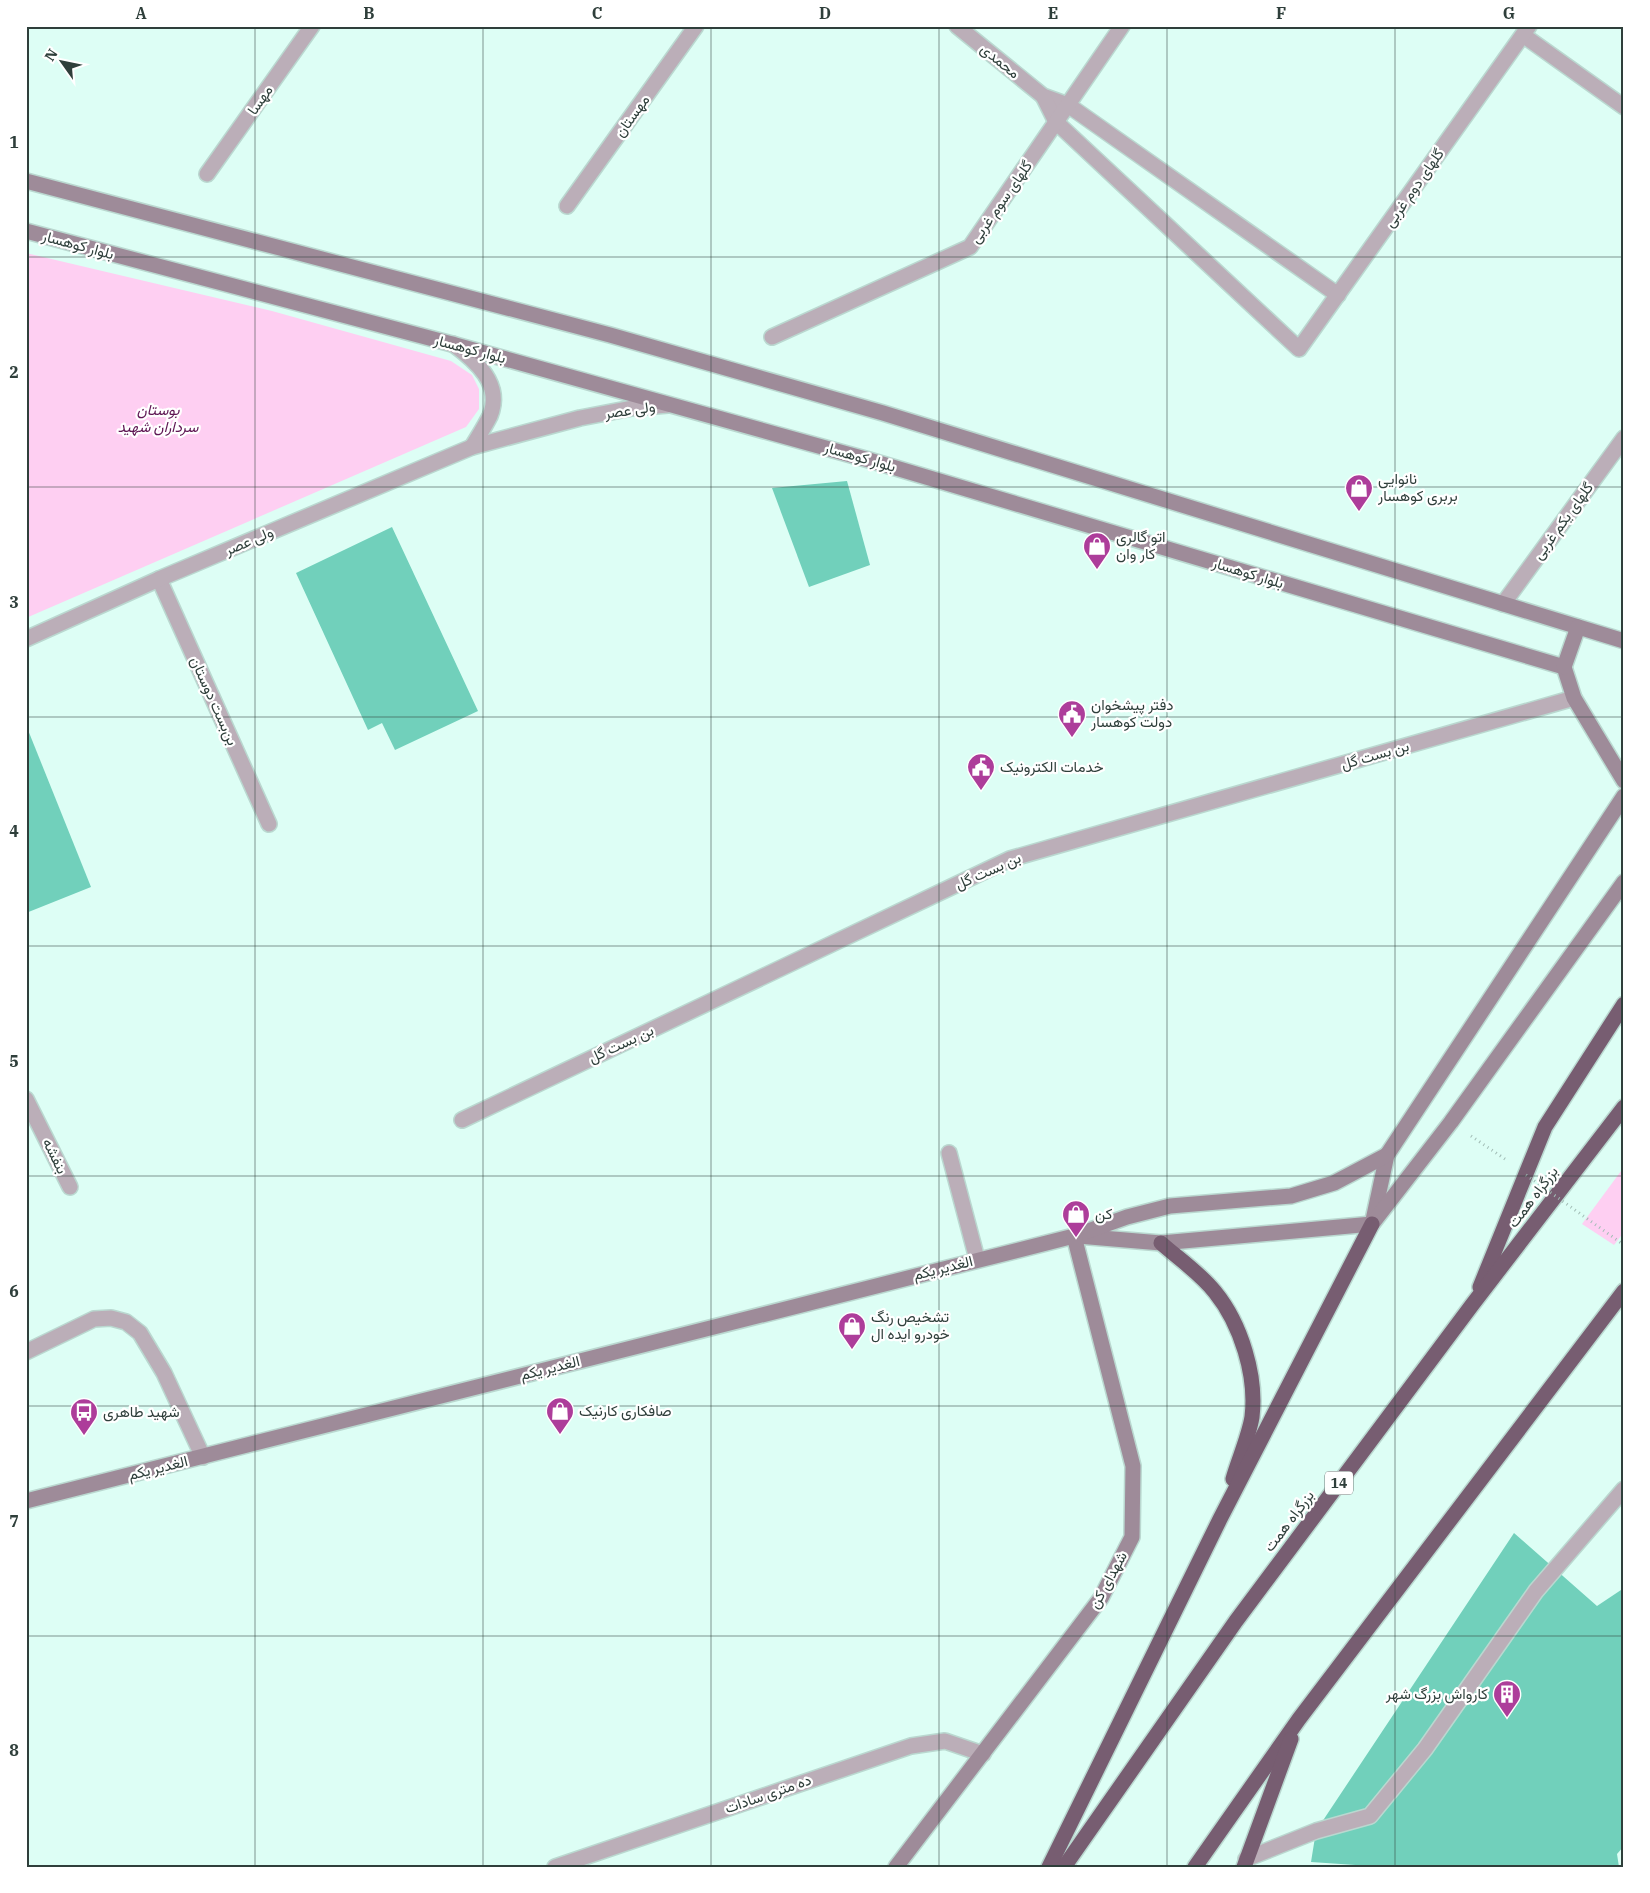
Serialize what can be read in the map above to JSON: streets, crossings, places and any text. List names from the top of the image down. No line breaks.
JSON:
{"streets":{"highway":["بزرگراه همت","14"],"main road":["بلوار کوهسار","الغدیر یکم","شهدای کن"],"street":["محمدی","مهسا","مهستان","گلهای دوم غربی","گلهای سوم غربی","ولی عصر","گلهای یکم غربی","بن‌بست دوستان","بن بست گل","بنفشه","ده متری سادات"]},"crossings":[["محمدی","گلهای دوم غربی"],["محمدی","گلهای سوم غربی"],["گلهای دوم غربی","گلهای سوم غربی"],["بلوار کوهسار","ولی عصر"],["ولی عصر","بن‌بست دوستان"],["الغدیر یکم","شهدای کن"],["شهدای کن","ده متری سادات"]],"parks":["بوستان سرداران شهید"],"places":{"shop":["نانوایی بربری کوهسار","اتو گالری کار وان","کن","تشخیص رنگ خودرو ایده ال","صافکاری کارنیک"],"public building":["دفتر پیشخوان دولت کوهسار","خدمات الکترونیک"],"bus stop":["شهید طاهری"],"building":["کارواش بزرگ شهر"]},"north":"top left","grid":{"columns":["A","B","C","D","E","F","G"],"rows":["1","2","3","4","5","6","7","8"]}}
